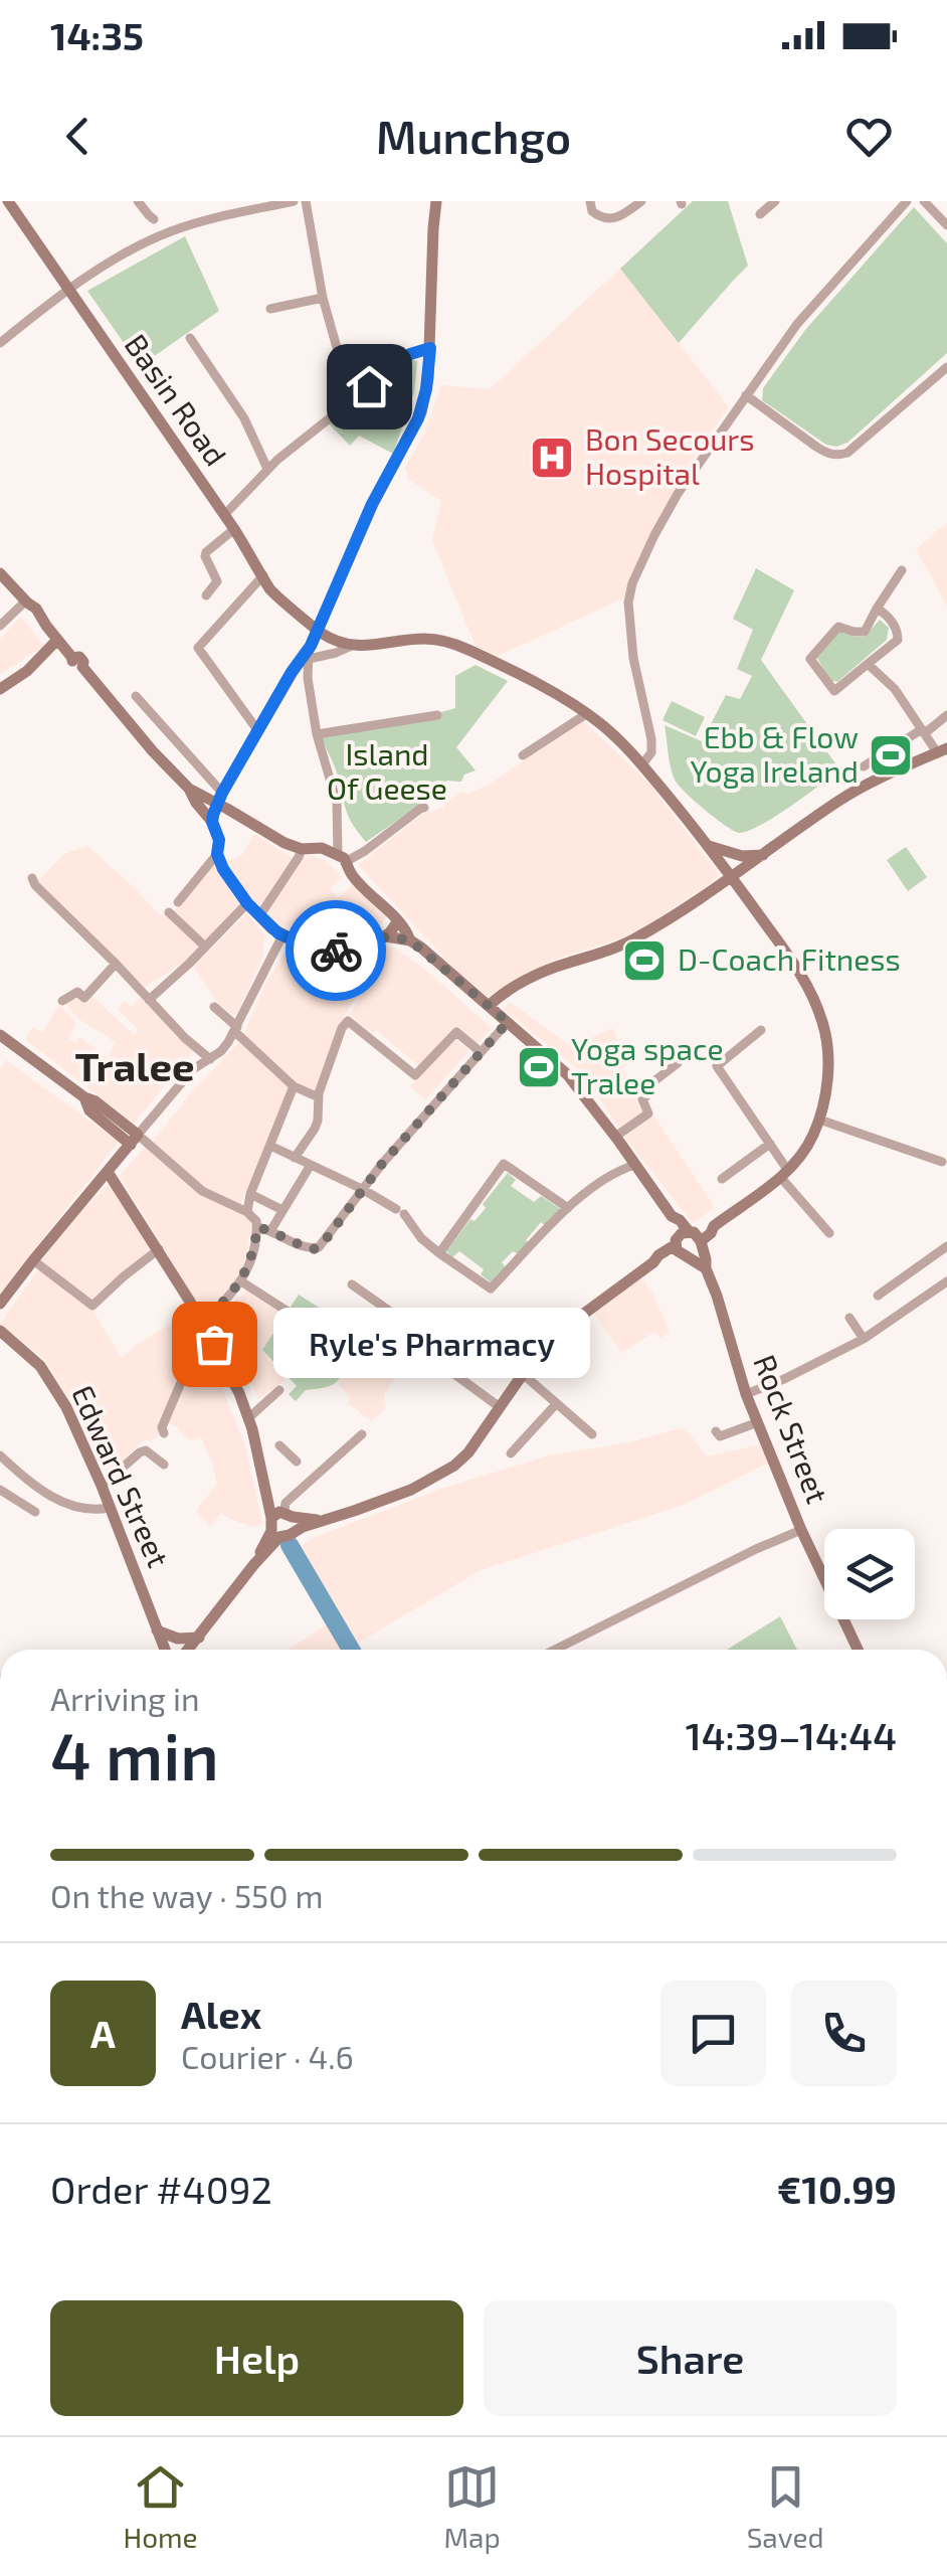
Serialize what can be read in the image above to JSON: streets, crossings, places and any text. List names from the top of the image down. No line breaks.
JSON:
{"streets":{"main road":["Basin Road","Rock Street","Edward Street"]},"districts":["Tralee"],"parks":["Island Of Geese"],"places":{"hospital":["Bon Secours Hospital"],"sports":["Ebb & Flow Yoga Ireland","D-Coach Fitness","Yoga space Tralee"],"other":["Ryle's Pharmacy"]},"page":{"status":"14:35","header":"Munchgo","bubble":"Ryle's Pharmacy","heading":["4 min","Arriving in","14:39–14:44"],"panel":["Alex","Courier · 4.6","Order #4092","€10.99"],"bar":"On the way · 550 m","round":"A","buttons":["Help","Share"],"tabs":["Home","Map","Saved"]}}
